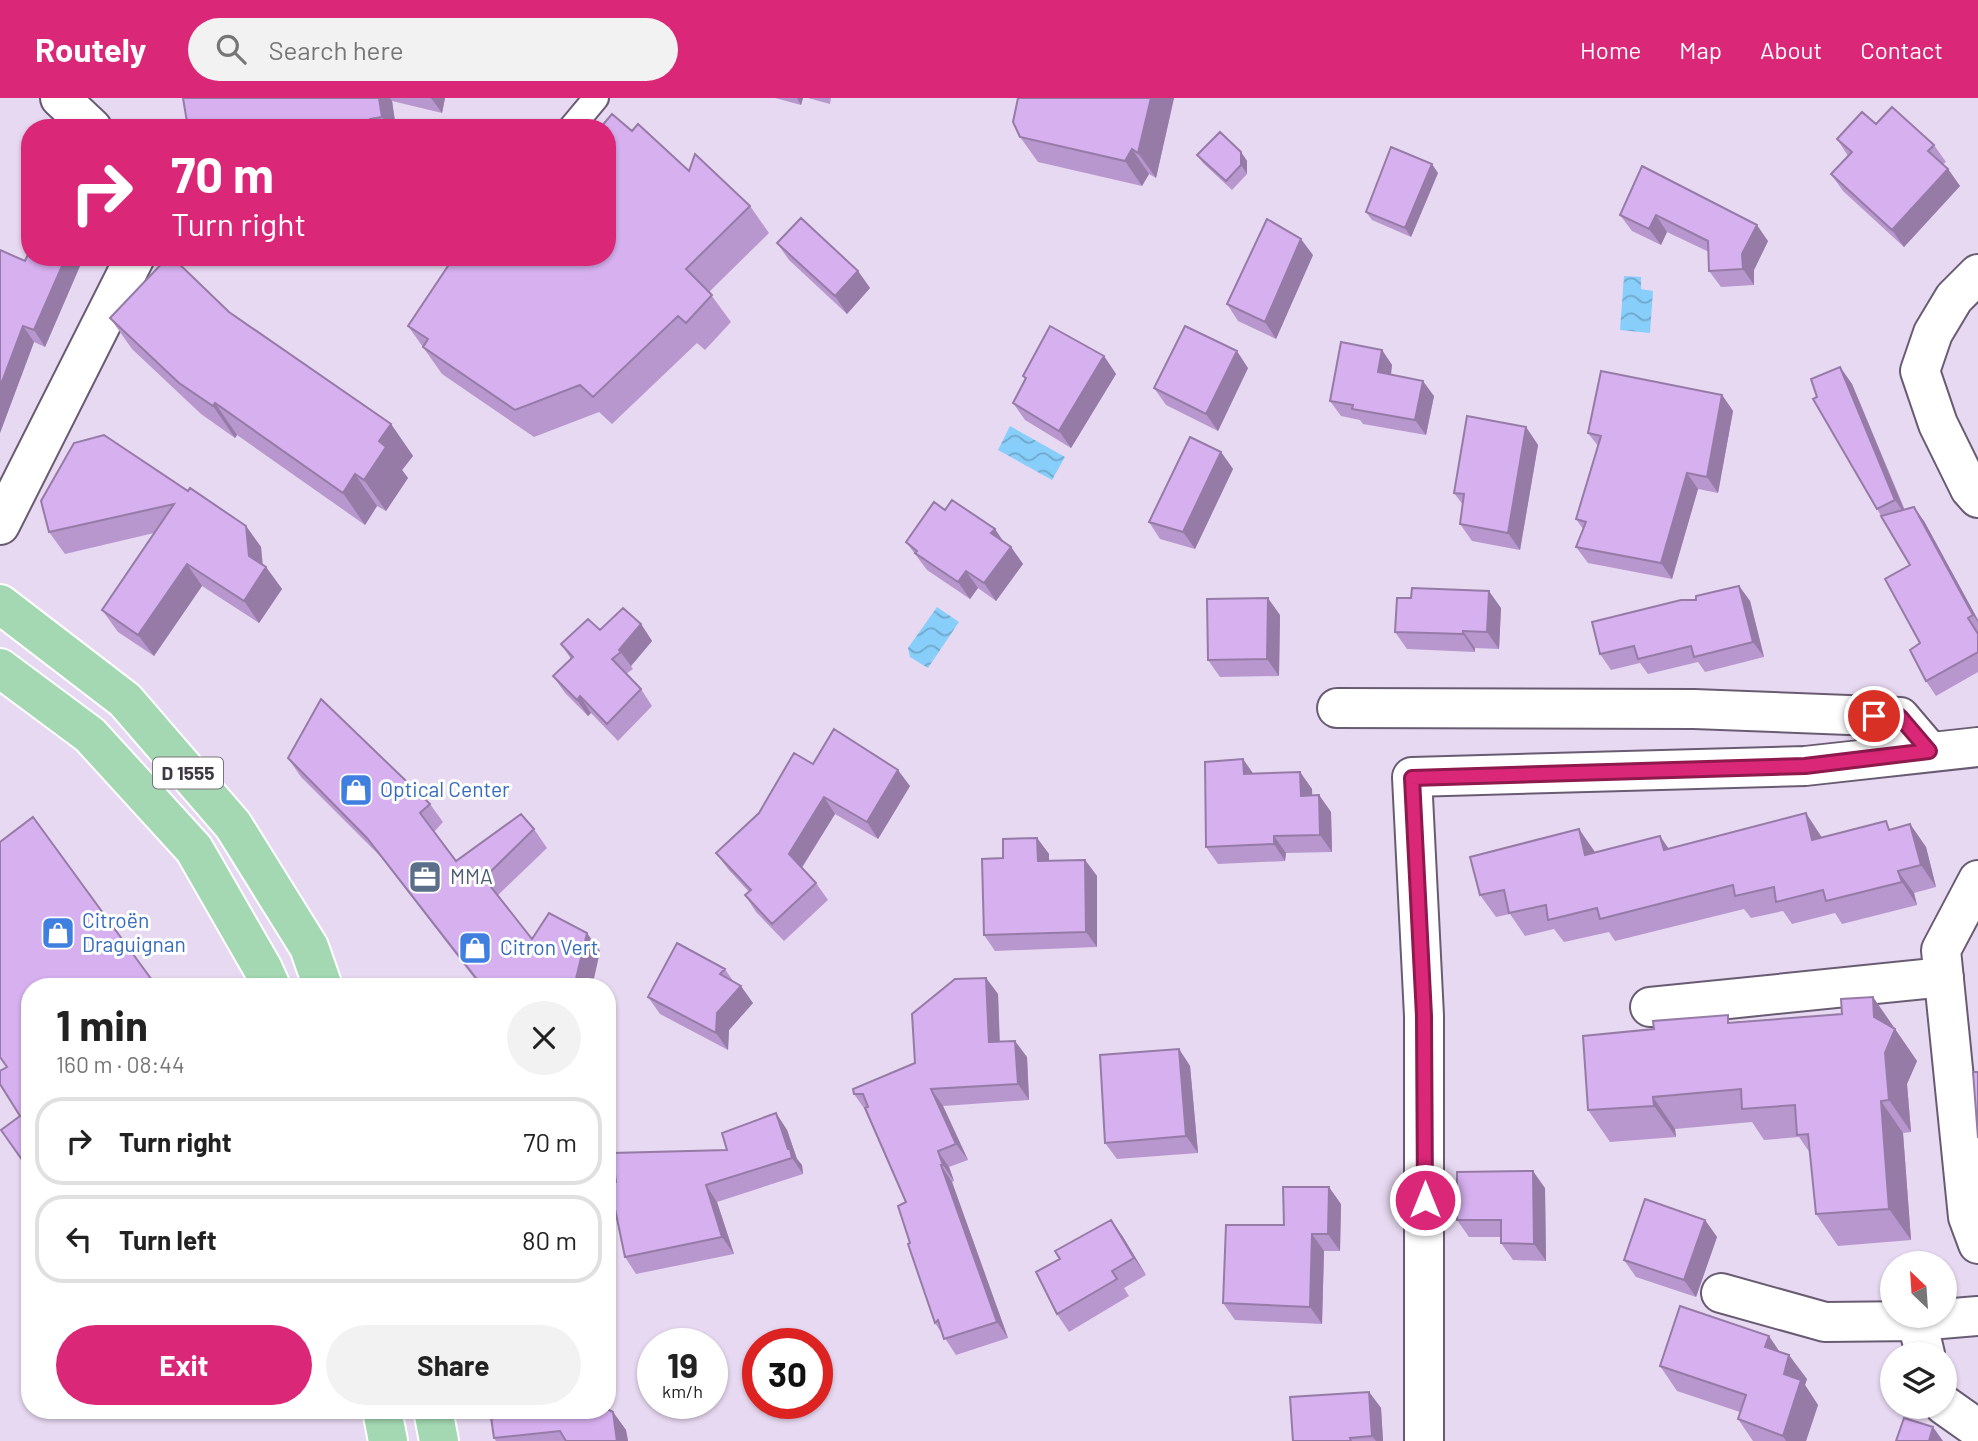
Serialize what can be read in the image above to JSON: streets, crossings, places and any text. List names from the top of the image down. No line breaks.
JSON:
{"streets":{"main road":["D 1555"]},"places":{"shop":["Optical Center","Citroën Draguignan","Citron Vert"],"office":["MMA"]},"north":"top left","page":{"header":"Routely","search":"Search here","nav":["Home","Map","About","Contact"],"turn":["70 m","Turn right"],"heading":["1 min","160 m · 08:44"],"list":[{"name":"Turn right","value":"70 m"},{"name":"Turn left","value":"80 m"}],"buttons":["Exit","Share"],"speed":"19 km/h","limit":"30"}}
